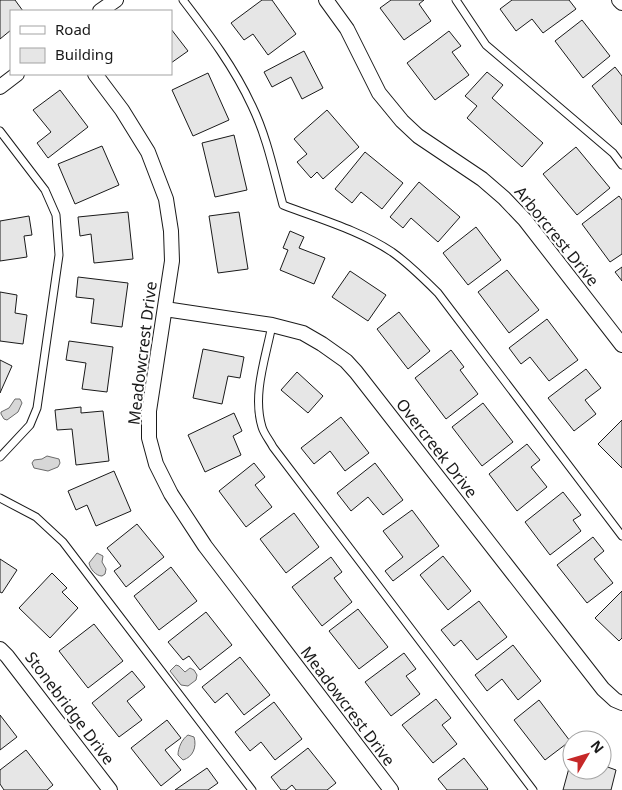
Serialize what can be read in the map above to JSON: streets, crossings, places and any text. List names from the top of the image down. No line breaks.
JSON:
{"streets":{"street":["Arborcrest Drive","Meadowcrest Drive","Overcreek Drive","Stonebridge Drive"]},"crossings":[["Meadowcrest Drive","Overcreek Drive"]],"legend":["Road","Building"],"north":"top right"}
